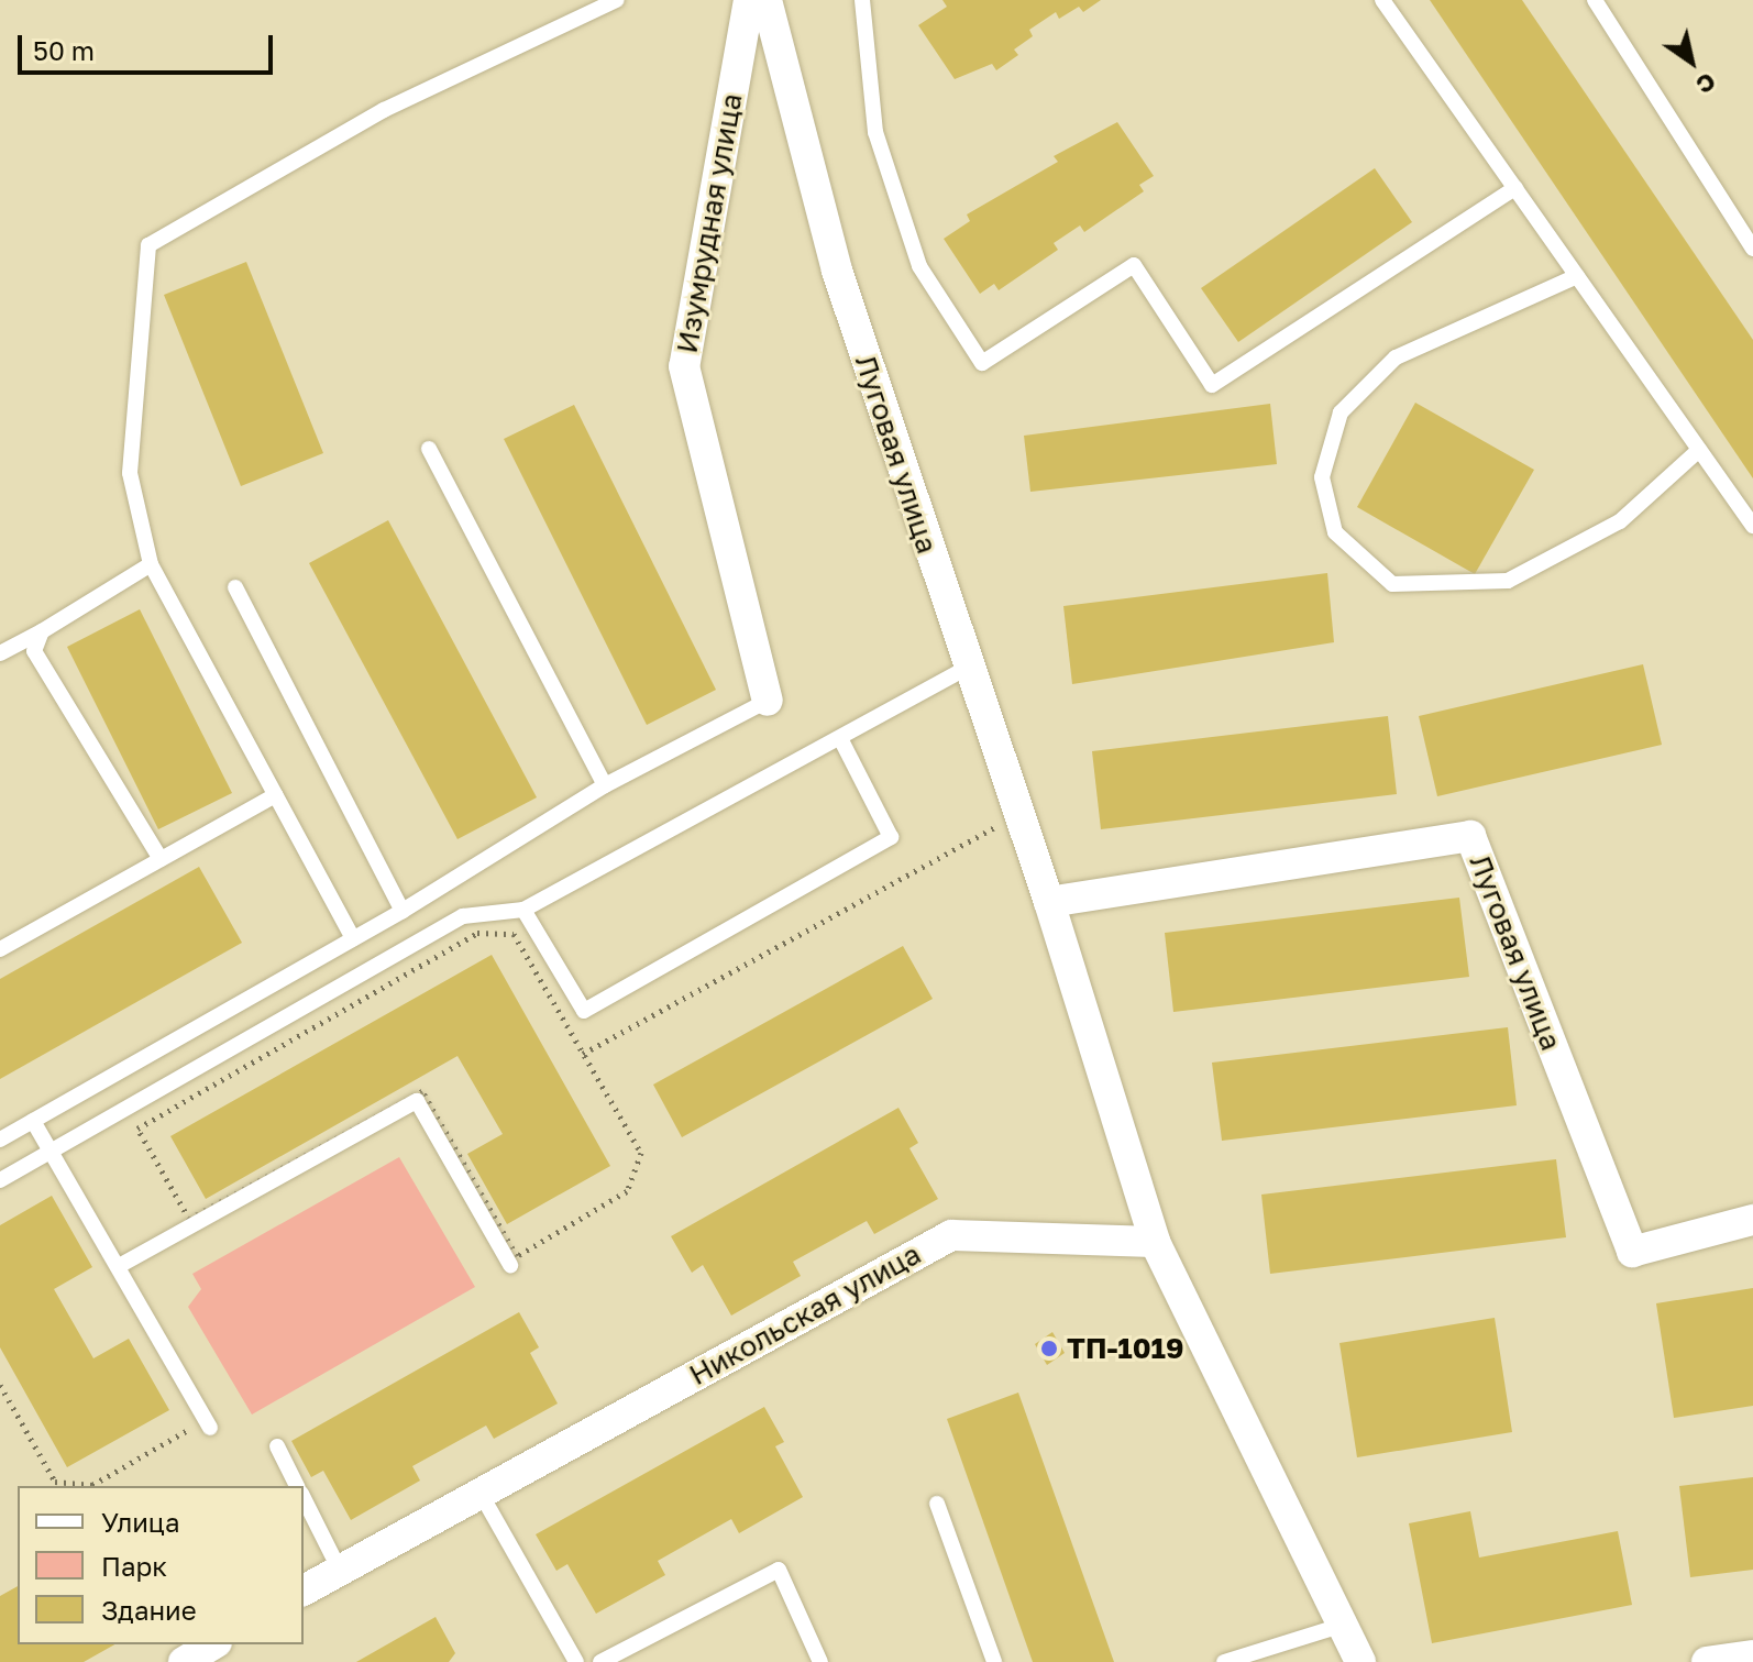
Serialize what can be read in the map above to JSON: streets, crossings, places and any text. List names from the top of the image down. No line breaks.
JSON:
{"streets":{"street":["Изумрудная улица","Луговая улица","Никольская улица"]},"crossings":[["Луговая улица","Никольская улица"]],"places":["ТП-1019"],"legend":["Улица","Парк","Здание"],"scale_bar":"50 m","north":"bottom right"}
